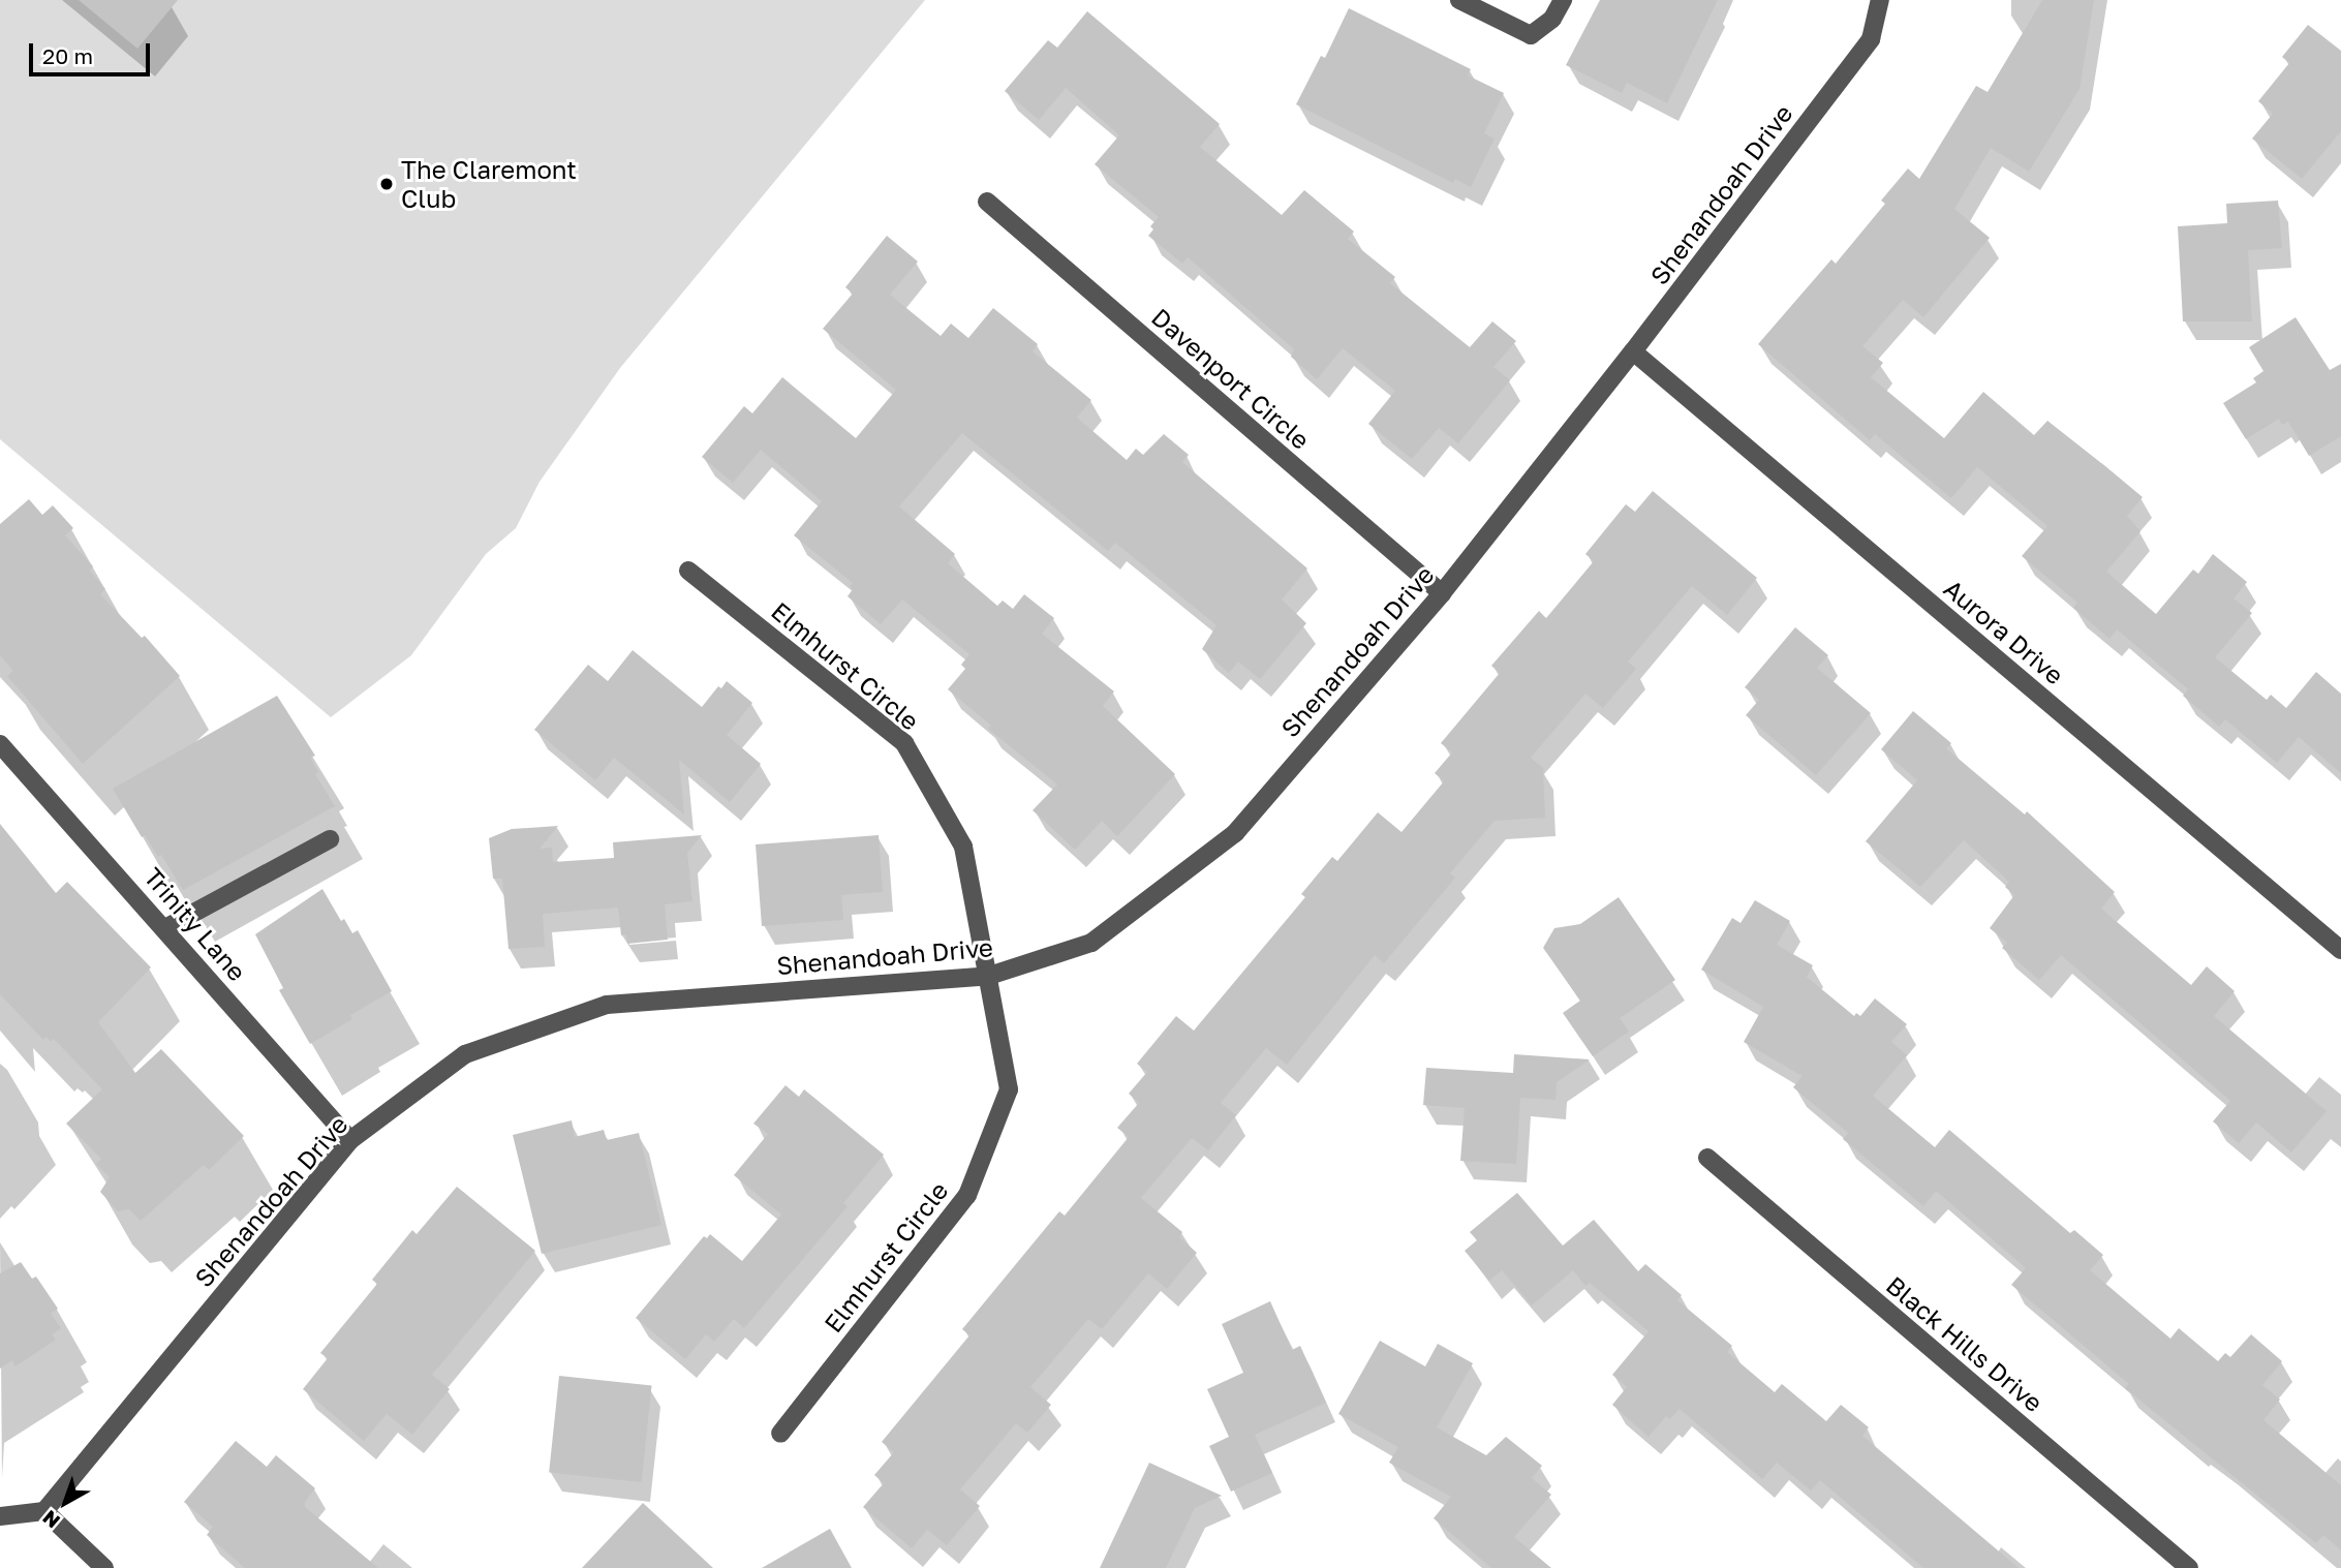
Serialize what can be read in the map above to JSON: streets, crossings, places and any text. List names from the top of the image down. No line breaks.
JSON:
{"streets":{"street":["Shenandoah Drive","Davenport Circle","Aurora Drive","Elmhurst Circle","Trinity Lane","Black Hills Drive"]},"crossings":[["Shenandoah Drive","Davenport Circle"],["Shenandoah Drive","Aurora Drive"],["Shenandoah Drive","Elmhurst Circle"],["Shenandoah Drive","Trinity Lane"]],"places":["The Claremont Club"],"scale_bar":"20 m","north":"bottom left"}
